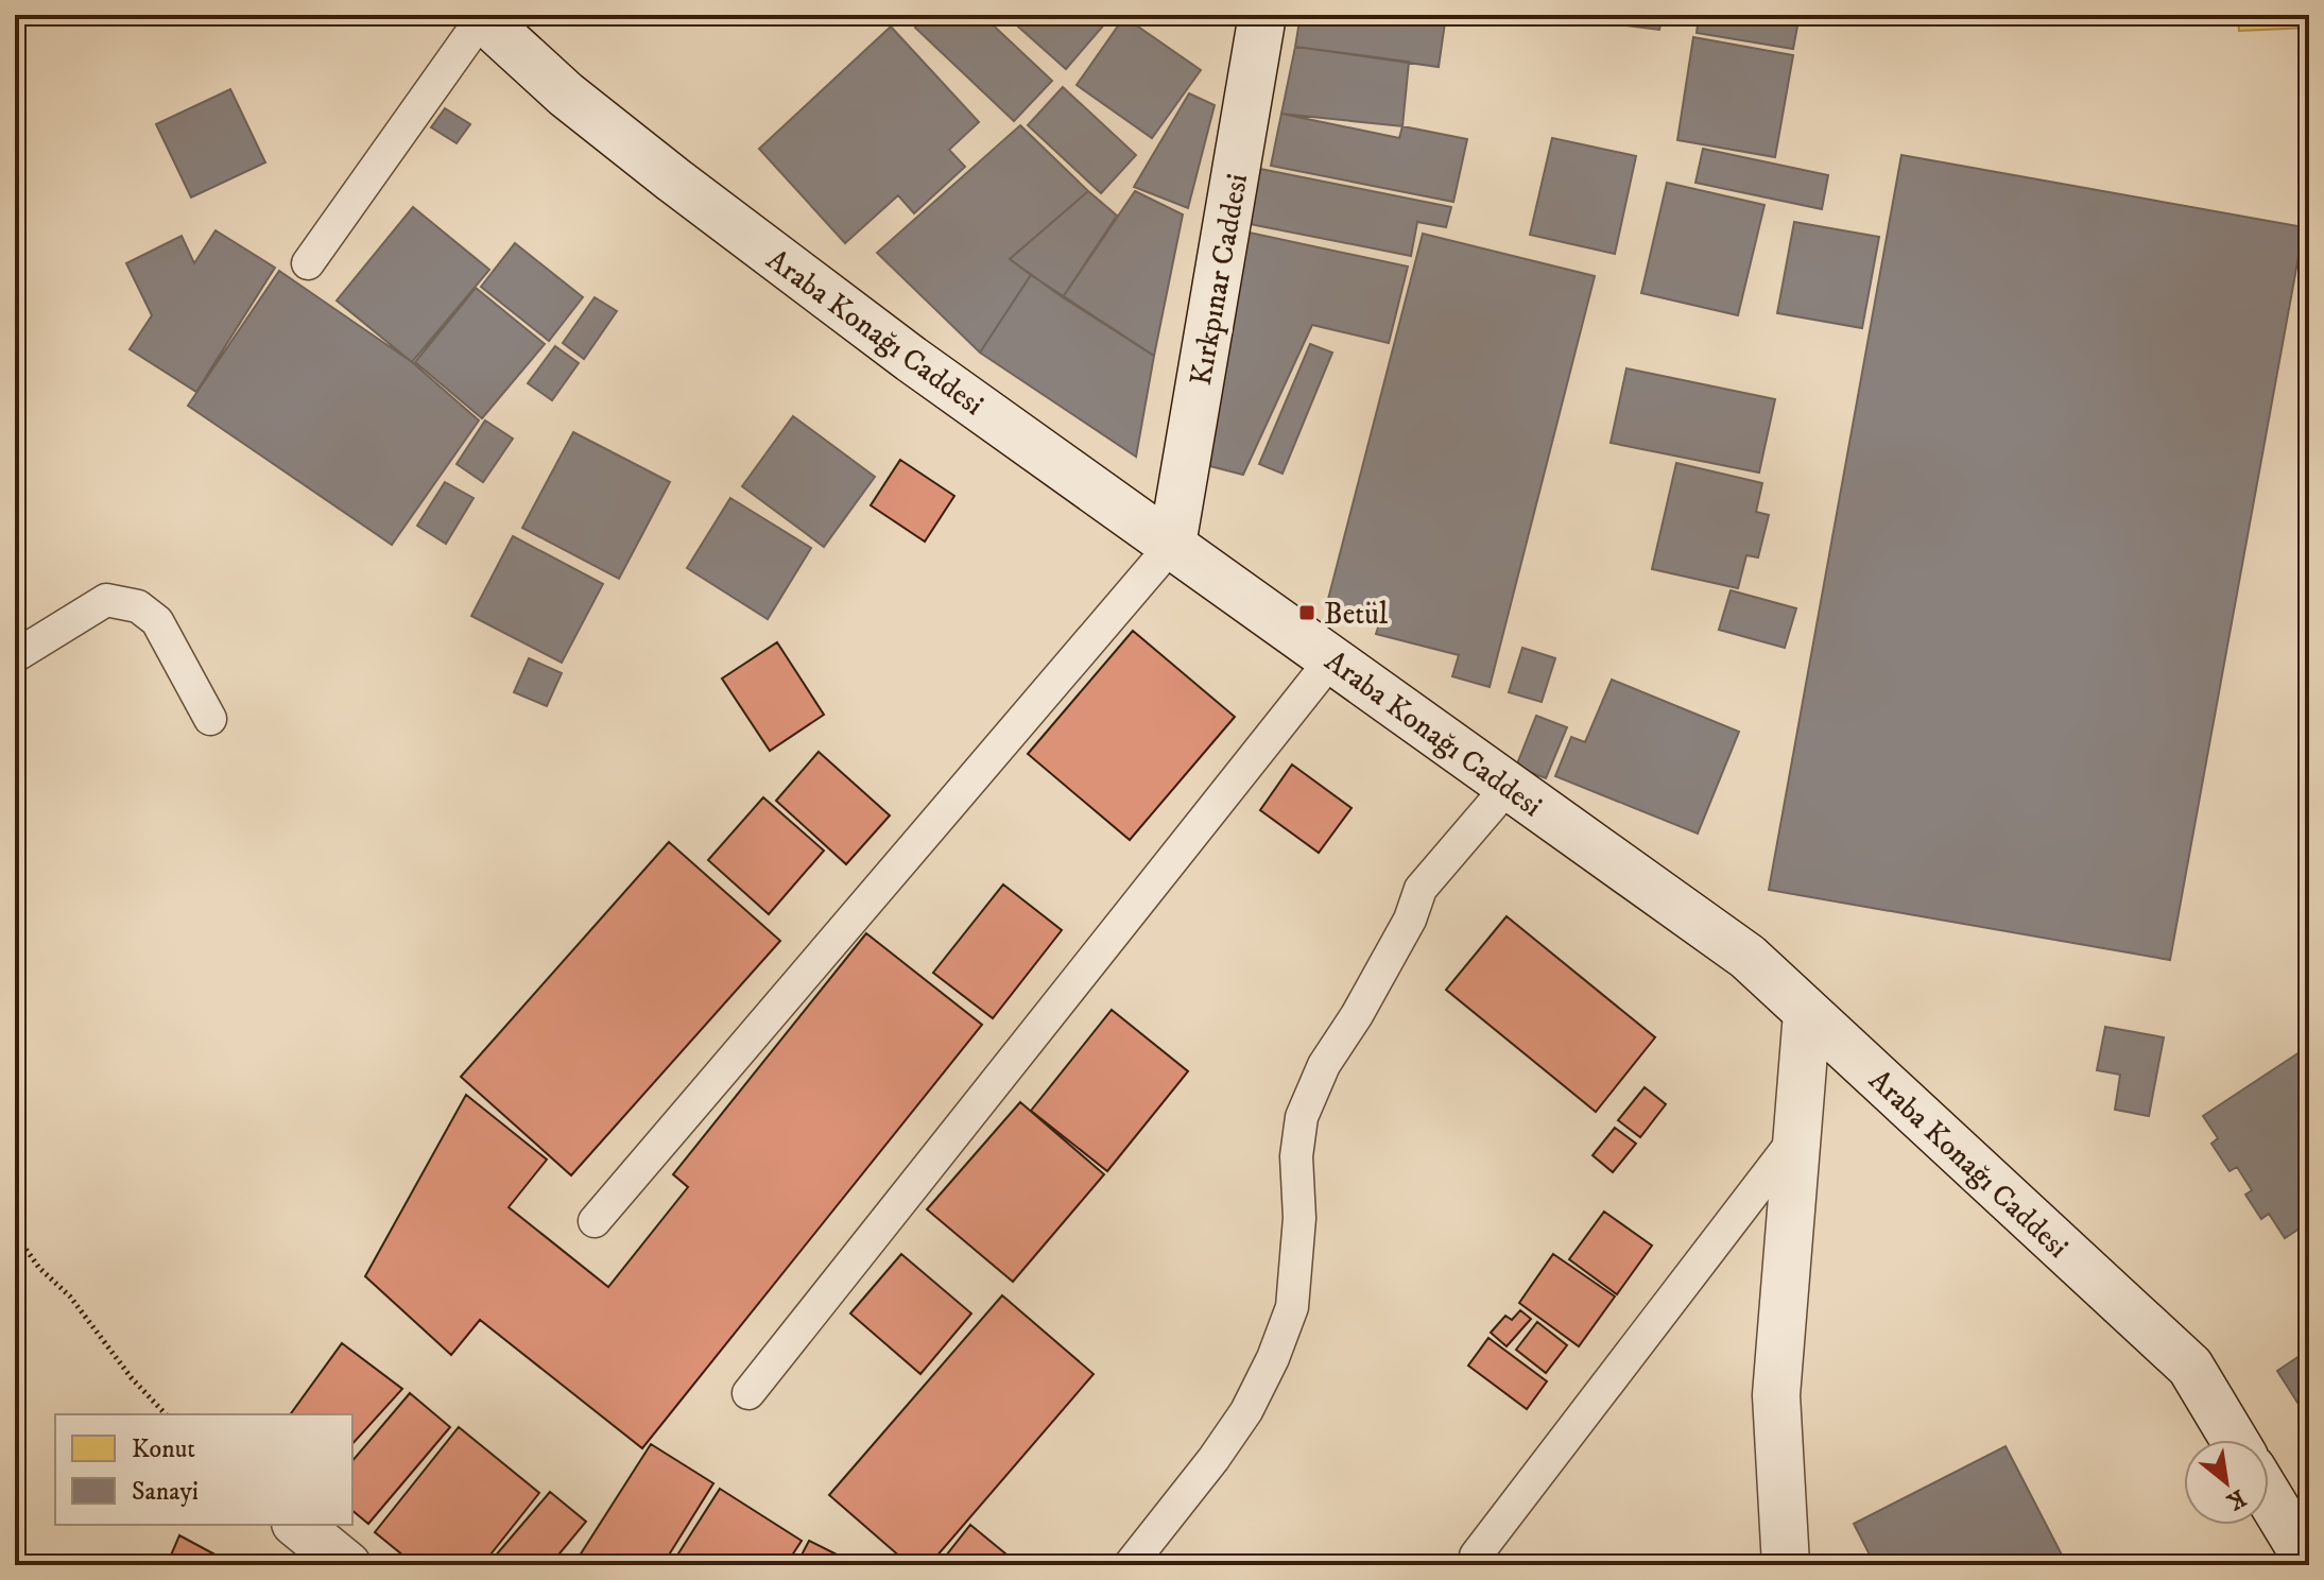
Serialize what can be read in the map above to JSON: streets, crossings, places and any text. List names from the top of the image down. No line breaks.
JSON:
{"streets":{"main road":["Kırkpınar Caddesi","Araba Konağı Caddesi"]},"crossings":[["Kırkpınar Caddesi","Araba Konağı Caddesi"]],"places":{"transit":["Betül"]},"legend":["Konut","Sanayi"],"north":"bottom right"}
